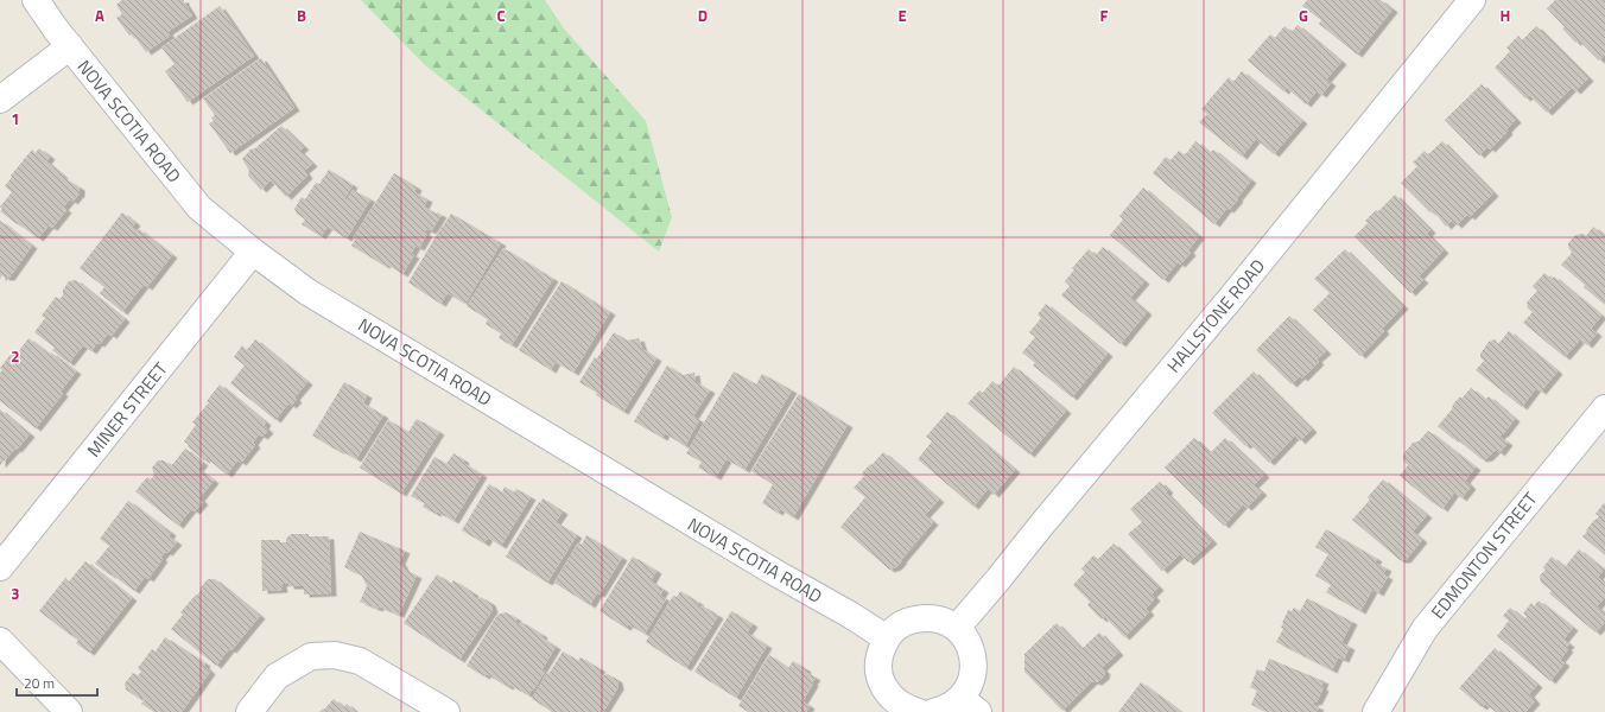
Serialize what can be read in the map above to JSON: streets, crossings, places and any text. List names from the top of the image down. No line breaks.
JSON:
{"streets":{"street":["NOVA SCOTIA ROAD","HALLSTONE ROAD","MINER STREET","EDMONTON STREET"]},"crossings":[["NOVA SCOTIA ROAD","MINER STREET"]],"scale_bar":"20 m","grid":{"columns":["A","B","C","D","E","F","G","H"],"rows":["1","2","3"]}}
